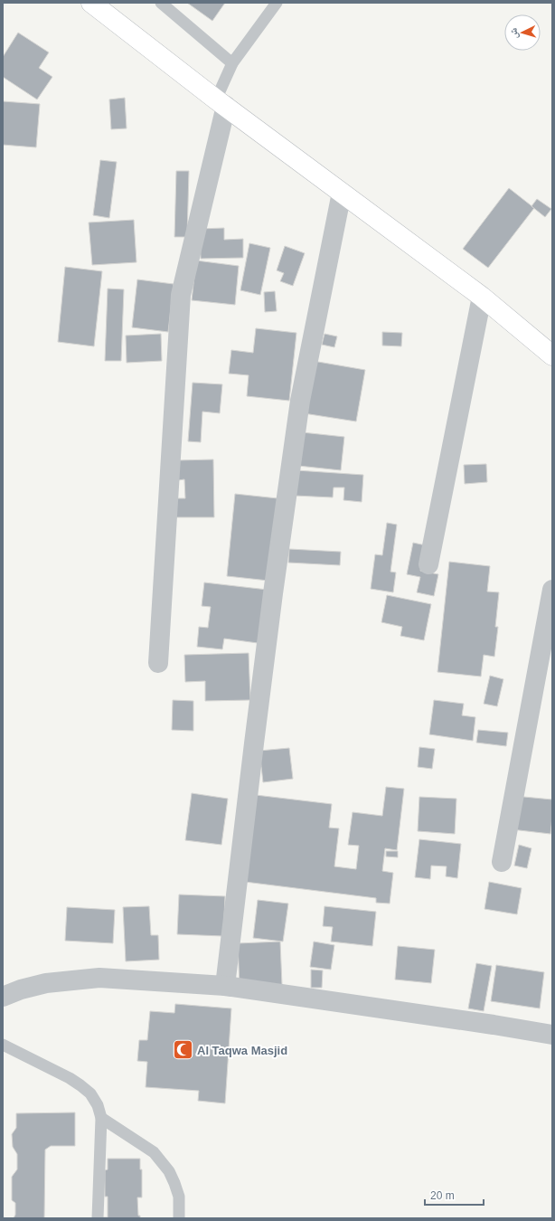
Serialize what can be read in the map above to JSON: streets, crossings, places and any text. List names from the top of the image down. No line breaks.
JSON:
{"places":{"mosque":["Al Taqwa Masjid"]},"scale_bar":"20 m","north":"left"}
